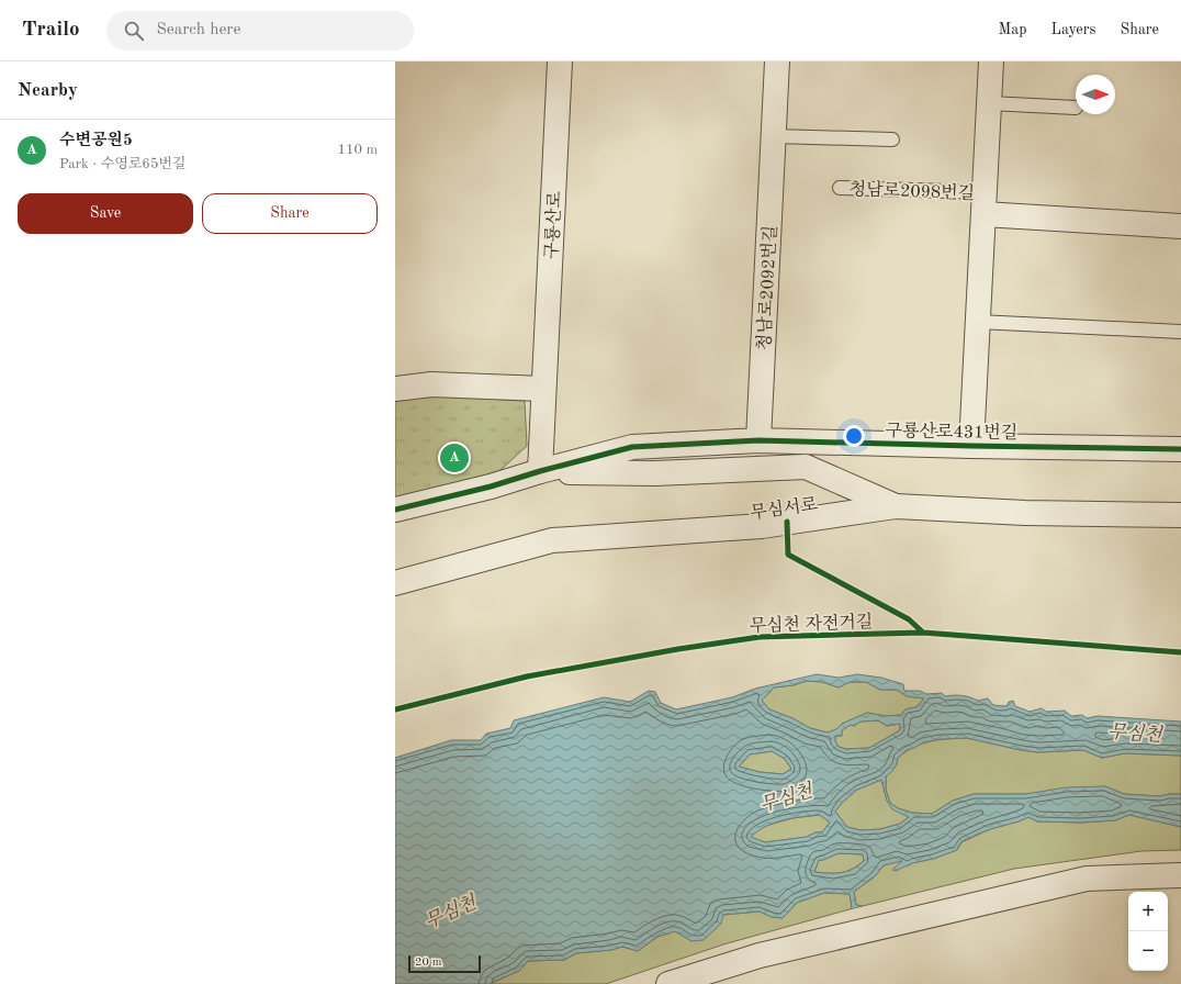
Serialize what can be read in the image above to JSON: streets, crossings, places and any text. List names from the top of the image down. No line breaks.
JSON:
{"streets":{"street":["청남로2098번길","구룡산로","청남로2092번길","구룡산로431번길","무심서로"],"cycle path":["무심천 자전거길"]},"crossings":[["청남로2098번길","구룡산로431번길"],["구룡산로","구룡산로431번길"],["청남로2092번길","구룡산로431번길"]],"water":["무심천"],"scale_bar":"20 m","north":"right","page":{"header":"Trailo","search":"Search here","nav":["Map","Layers","Share"],"heading":"Nearby","list":[{"mark":"A","name":"수변공원5","note":"Park · 수영로65번길","value":"110 m"}],"buttons":["Save","Share"],"pins":"A","map_buttons":["+","−"],"scale":"20 m"}}
